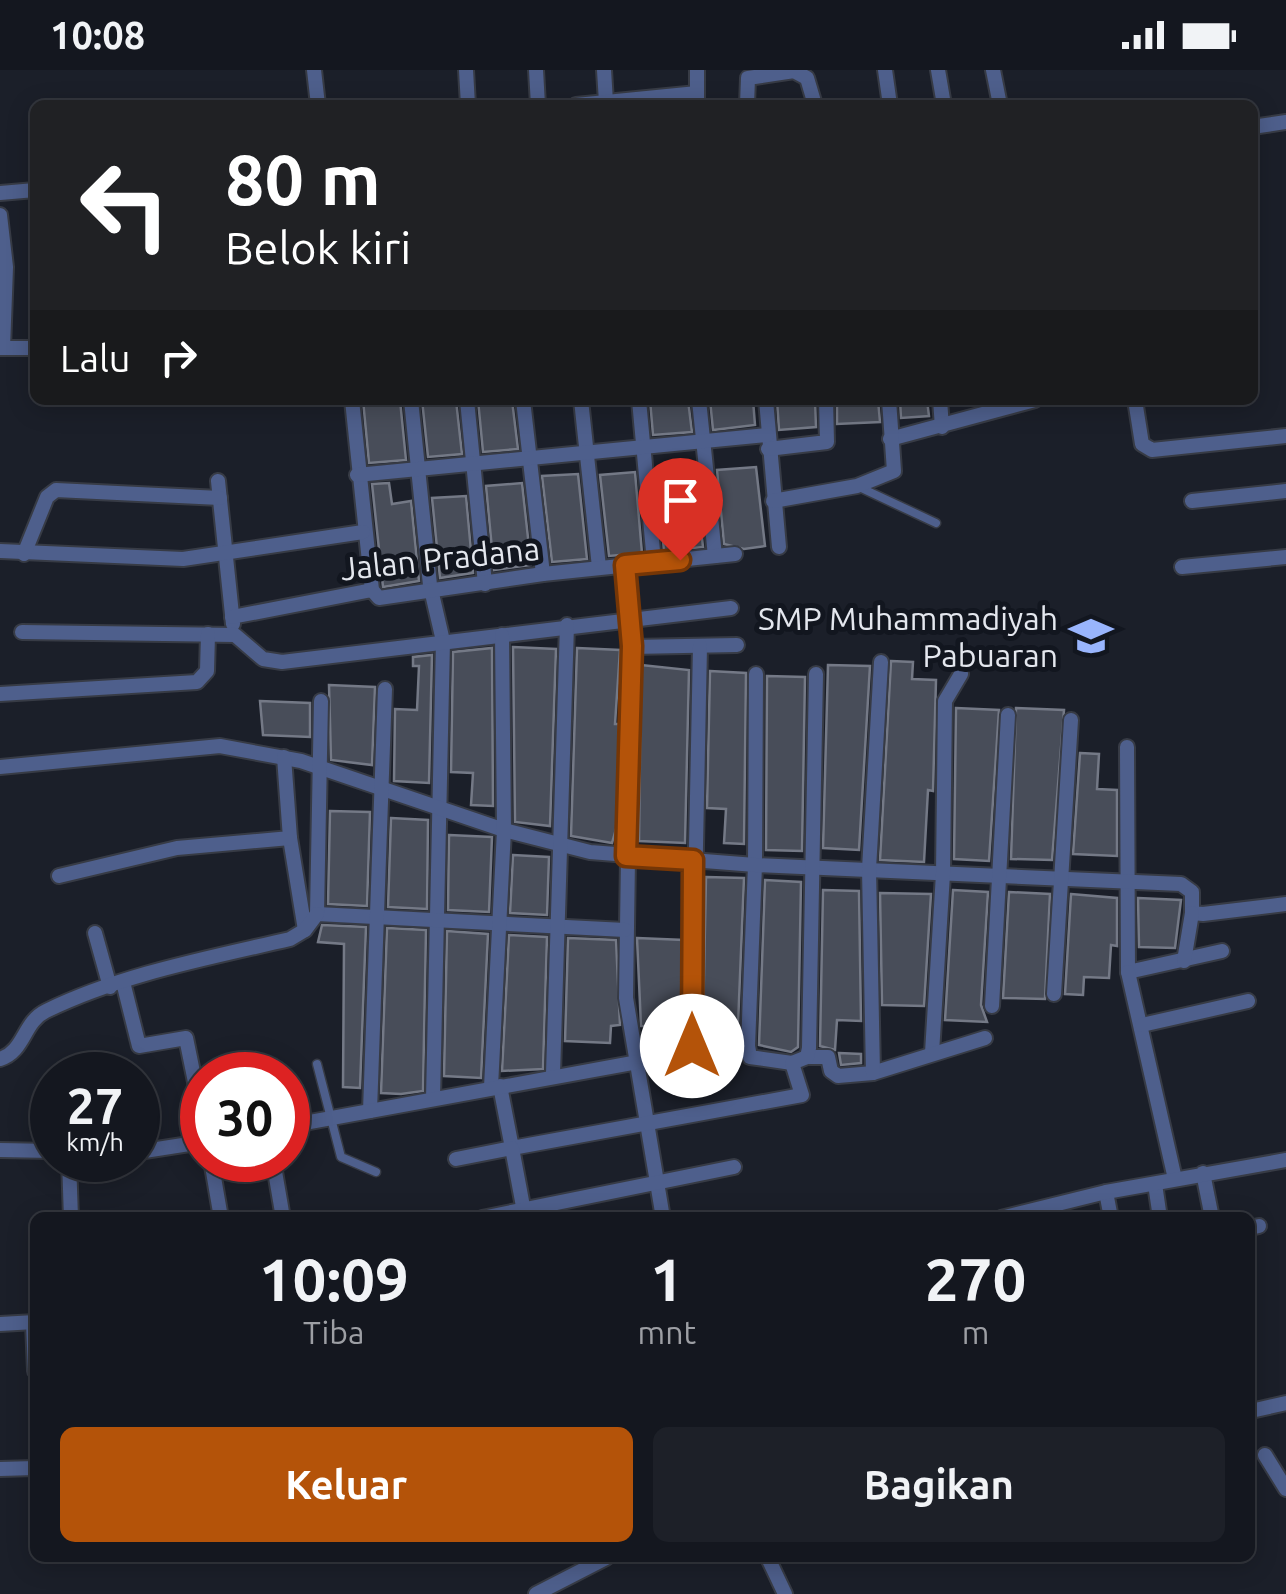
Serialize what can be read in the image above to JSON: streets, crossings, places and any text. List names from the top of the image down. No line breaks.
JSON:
{"streets":{"street":["Jalan Pradana"]},"places":{"school or university":["SMP Muhammadiyah Pabuaran"]},"page":{"status":"10:08","turn":["80 m","Belok kiri"],"then":"Lalu","speed":"27 km/h","limit":"30","eta":["10:09","Tiba","1","mnt","270","m"],"buttons":["Keluar","Bagikan"]}}
